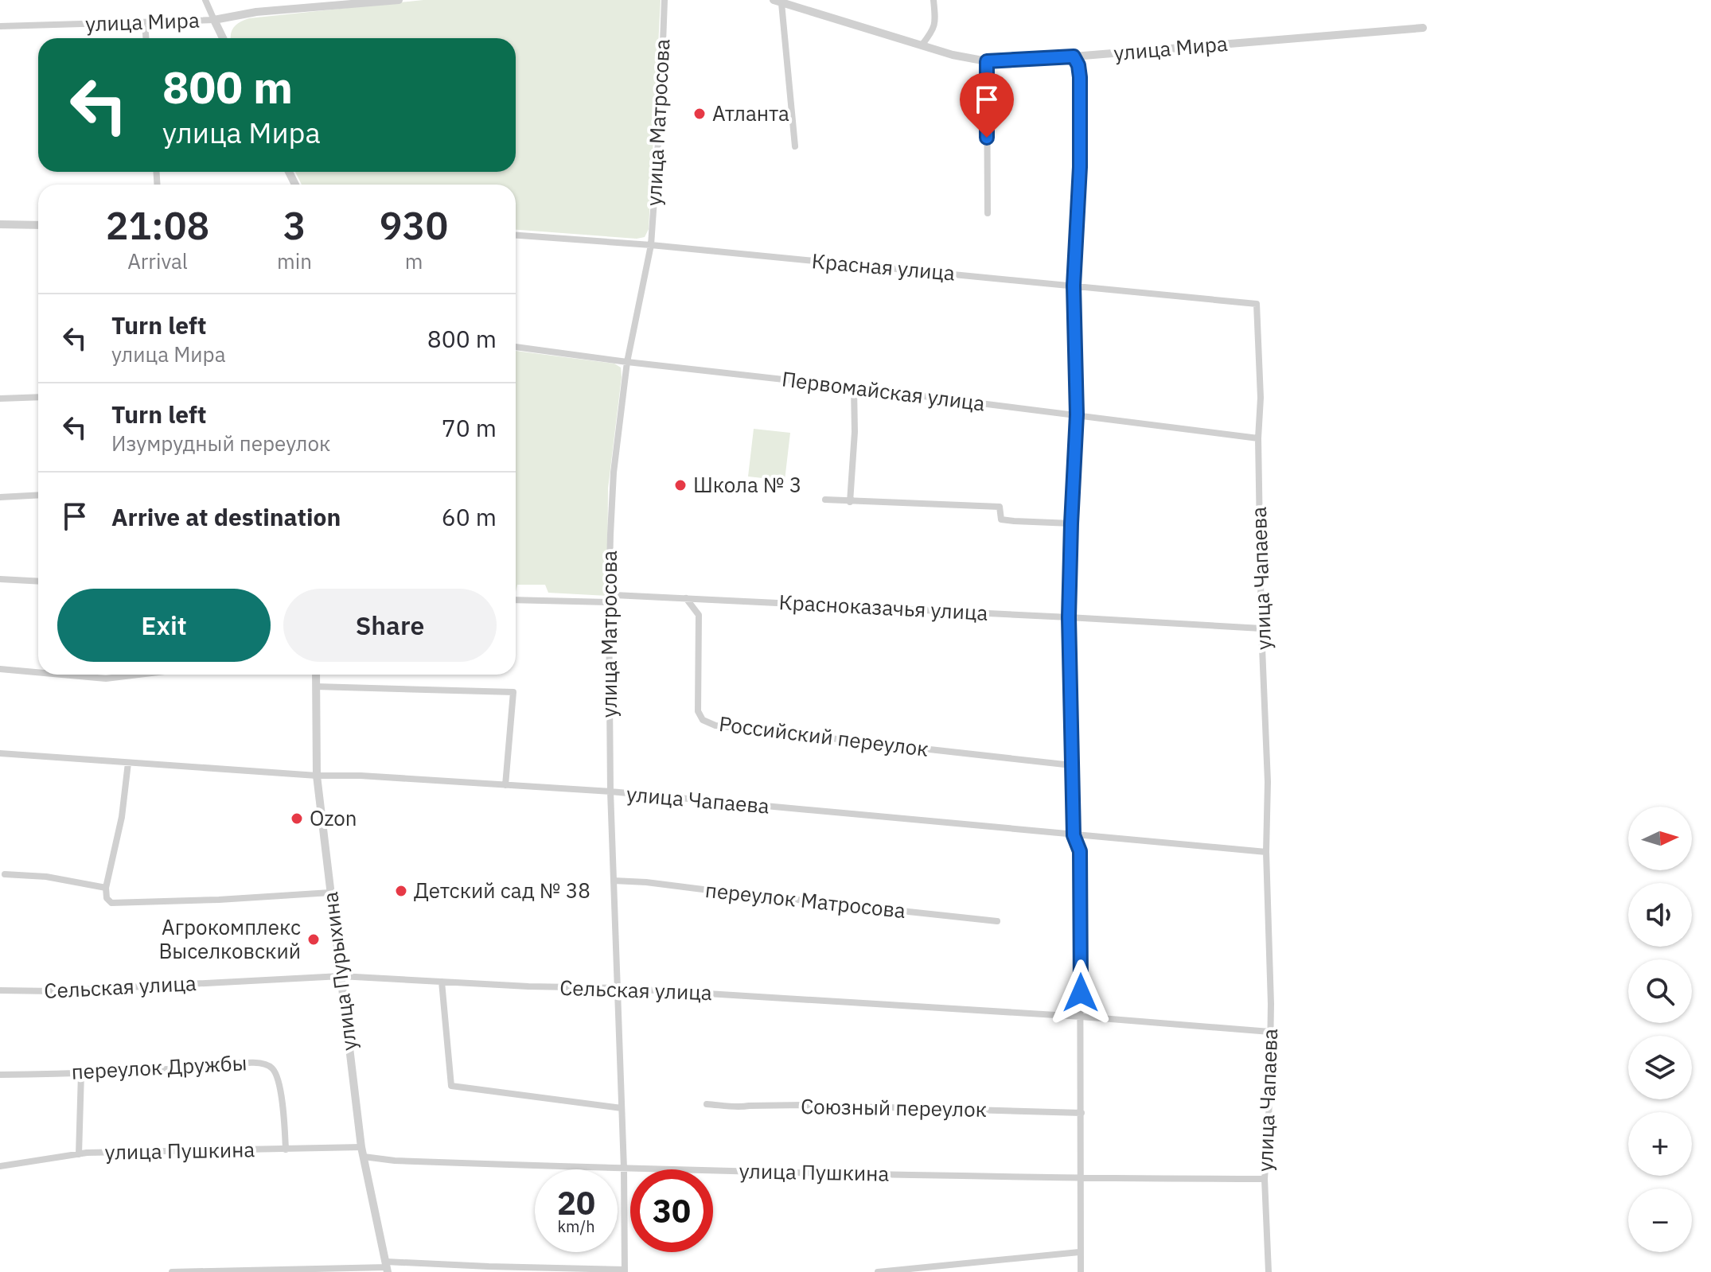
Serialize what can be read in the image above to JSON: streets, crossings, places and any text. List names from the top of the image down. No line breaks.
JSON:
{"streets":{"street":["улица Мира","улица Матросова","Красная улица","Первомайская улица","улица Чапаева","Красноказачья улица","Российский переулок","переулок Матросова","улица Пурыхина","Сельская улица","переулок Дружбы","Союзный переулок","улица Пушкина"]},"crossings":[["улица Матросова","Красная улица"],["улица Матросова","Первомайская улица"],["улица Матросова","улица Чапаева"],["улица Матросова","Красноказачья улица"],["улица Матросова","переулок Матросова"],["улица Матросова","Сельская улица"],["улица Матросова","улица Пушкина"],["Красная улица","улица Чапаева"],["Первомайская улица","улица Чапаева"],["улица Чапаева","Красноказачья улица"],["улица Чапаева","улица Пурыхина"],["улица Чапаева","Сельская улица"],["улица Чапаева","улица Пушкина"],["Красноказачья улица","Российский переулок"],["улица Пурыхина","Сельская улица"],["улица Пурыхина","улица Пушкина"],["переулок Дружбы","улица Пушкина"]],"places":["Атланта","Школа № 3","Ozon","Детский сад № 38","Агрокомплекс Выселковский"],"north":"right","page":{"turn":["800 m","улица Мира"],"eta":["21:08","Arrival","3","min","930","m"],"list":[{"name":"Turn left","note":"улица Мира","value":"800 m"},{"name":"Turn left","note":"Изумрудный переулок","value":"70 m"},{"name":"Arrive at destination","value":"60 m"}],"buttons":["Exit","Share"],"map_buttons":["+","−"],"speed":"20 km/h","limit":"30"}}
